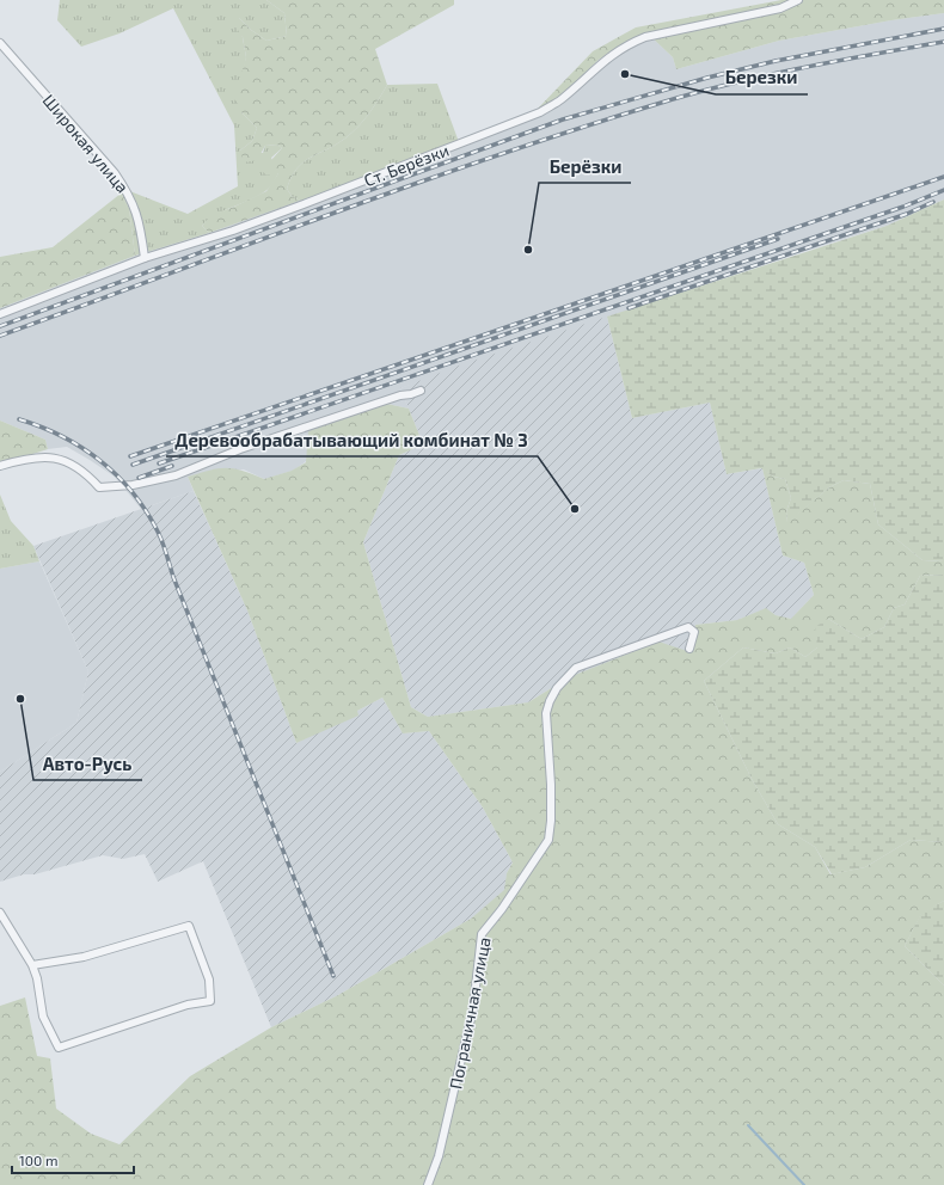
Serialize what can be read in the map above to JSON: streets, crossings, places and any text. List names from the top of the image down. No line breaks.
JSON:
{"streets":{"street":["Широкая улица","Ст. Берёзки","Пограничная улица"]},"crossings":[["Широкая улица","Ст. Берёзки"]],"places":["Березки","Берёзки","Деревообрабатывающий комбинат № 3","Авто-Русь"],"scale_bar":"100 m"}
